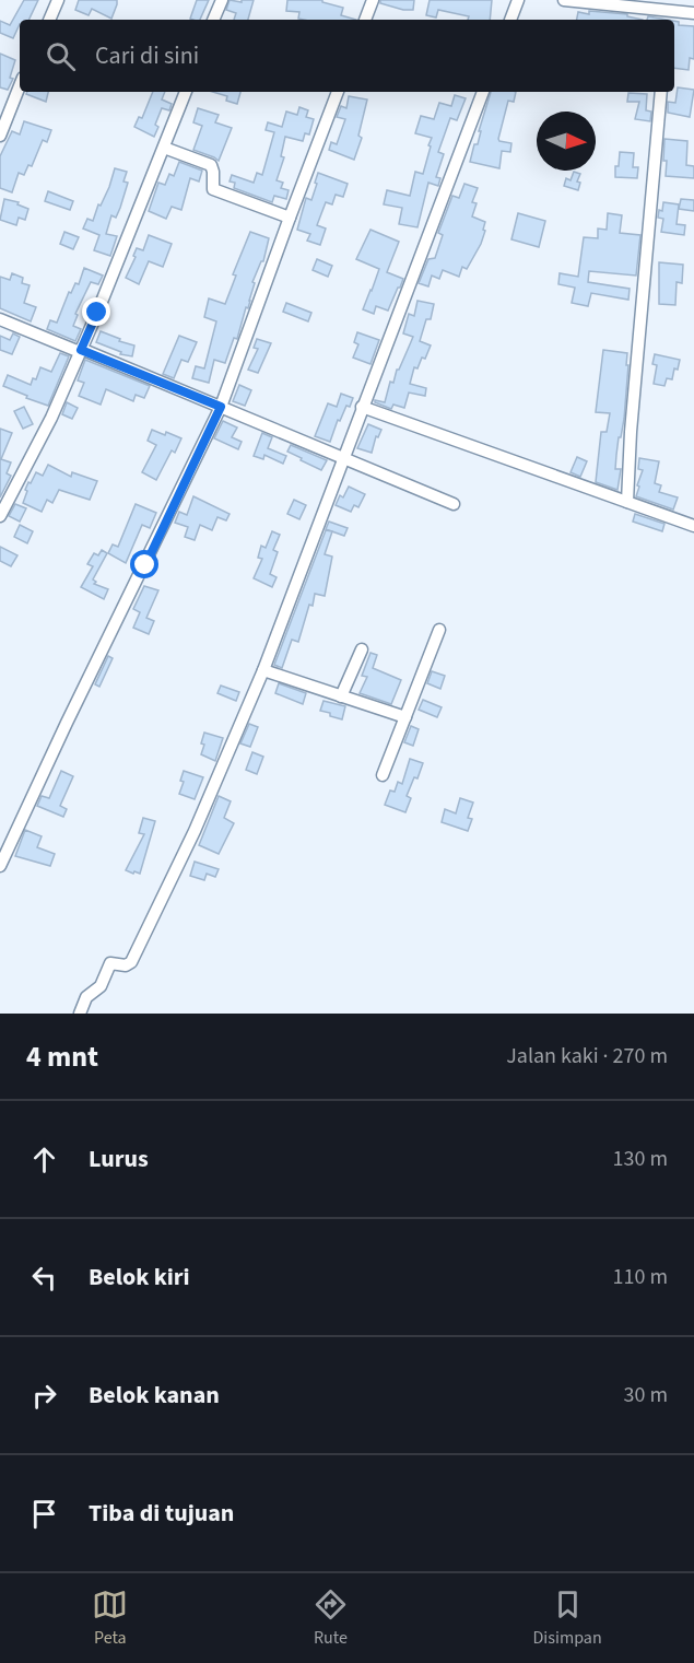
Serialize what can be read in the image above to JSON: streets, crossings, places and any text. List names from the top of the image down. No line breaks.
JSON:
{"north":"right","page":{"search":"Cari di sini","heading":["4 mnt","Jalan kaki · 270 m"],"list":[["Lurus","130 m"],["Belok kiri","110 m"],["Belok kanan","30 m"],"Tiba di tujuan"],"nav":["Peta","Rute","Disimpan"]}}
